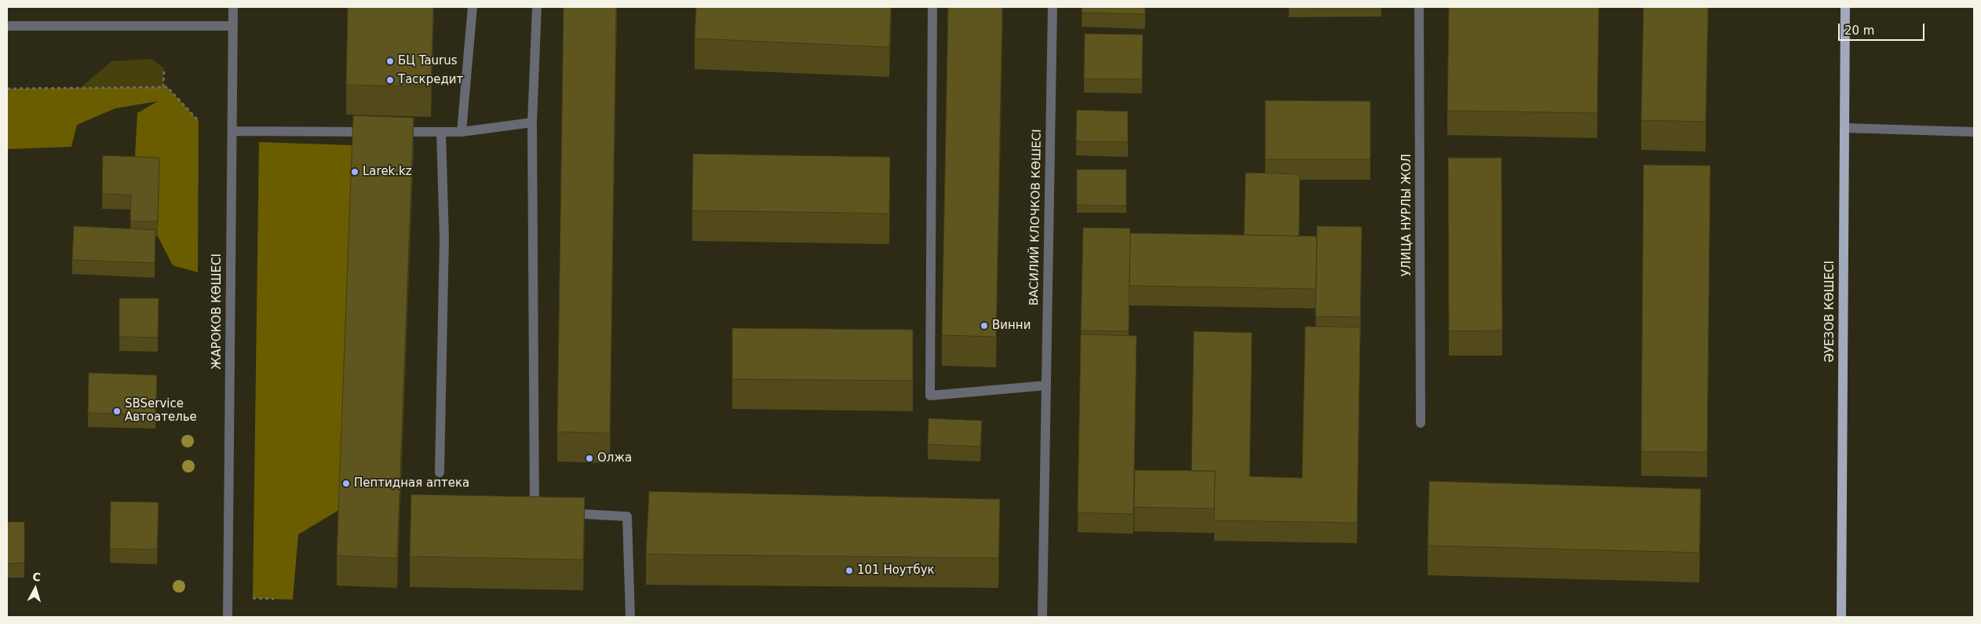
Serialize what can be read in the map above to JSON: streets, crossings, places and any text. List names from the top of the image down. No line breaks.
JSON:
{"streets":{"main road":["ӘУЕЗОВ КӨШЕСІ"],"street":["УЛИЦА НУРЛЫ ЖОЛ","ВАСИЛИЙ КЛОЧКОВ КӨШЕСІ","ЖАРОКОВ КӨШЕСІ"]},"places":["БЦ Taurus","Таскредит","Larek.kz","Винни","SBService Автоателье","Олжа","Пептидная аптека","101 Ноутбук"],"scale_bar":"20 m","north":"top"}
